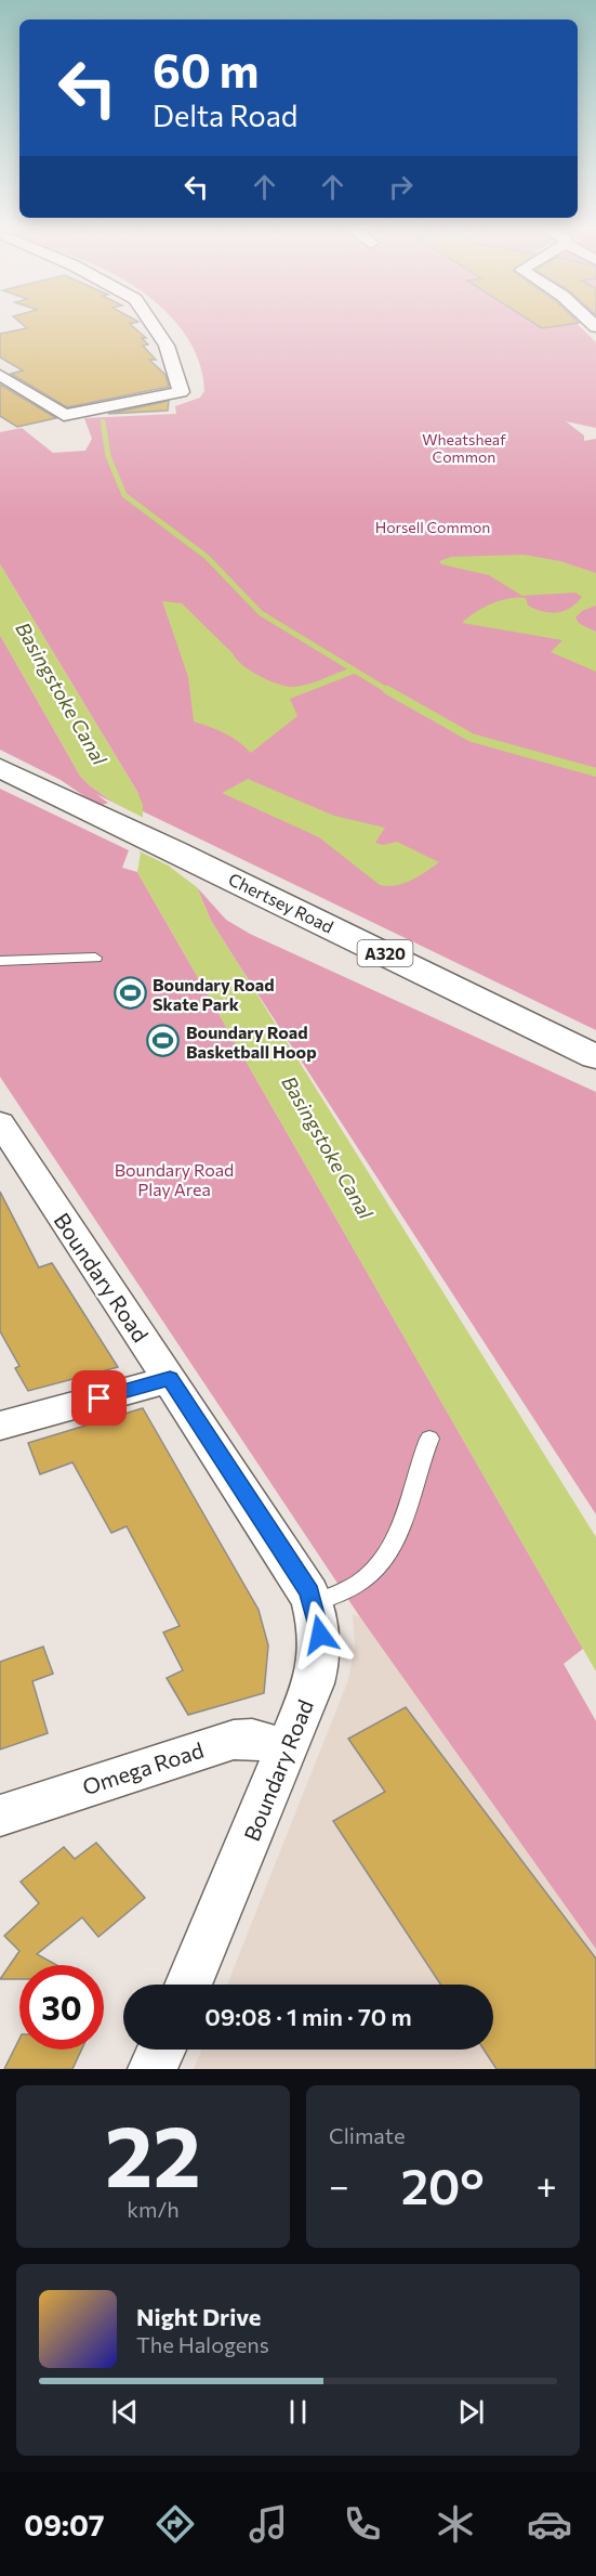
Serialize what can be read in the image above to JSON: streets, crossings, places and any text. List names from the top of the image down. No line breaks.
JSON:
{"streets":{"main road":["Chertsey Road","A320"],"street":["Boundary Road","Omega Road"]},"crossings":[["Boundary Road","Omega Road"]],"water":["Basingstoke Canal"],"parks":["Wheatsheaf Common","Horsell Common","Boundary Road Play Area"],"places":{"sports":["Boundary Road Skate Park","Boundary Road Basketball Hoop"]},"page":{"turn":["60 m","Delta Road"],"limit":"30","trip":"09:08 · 1 min · 70 m","tile":[["22","km/h"],"Climate"],"heat":["−","20°","+"],"song":["Night Drive","The Halogens"],"tabs":"09:07"}}
